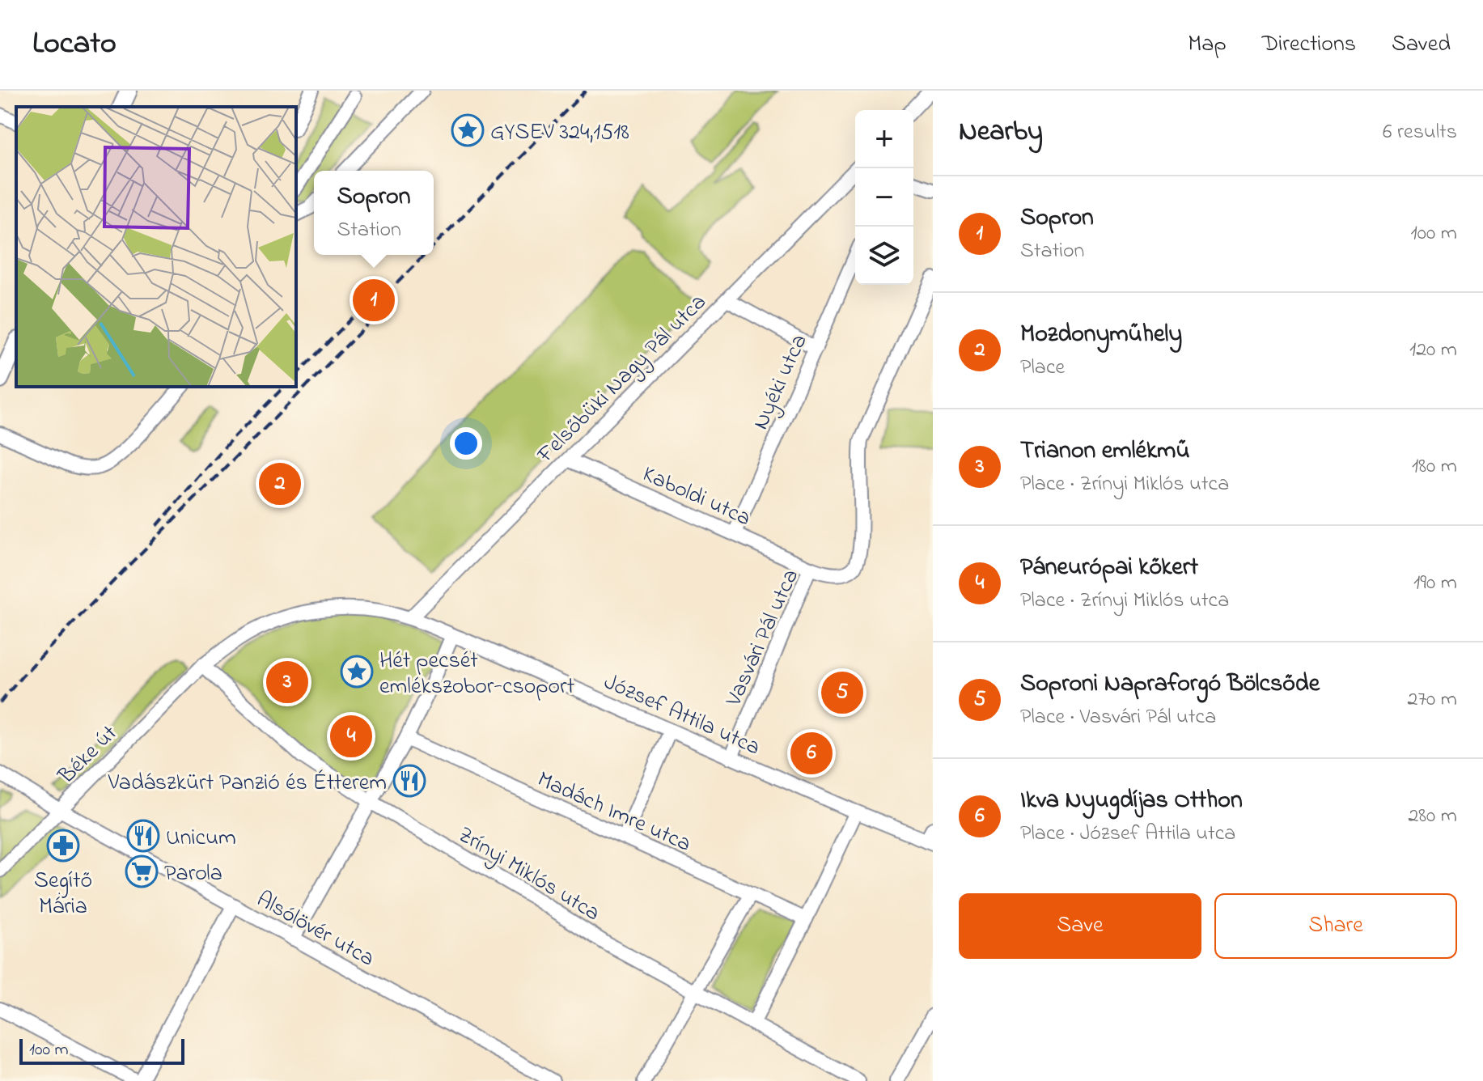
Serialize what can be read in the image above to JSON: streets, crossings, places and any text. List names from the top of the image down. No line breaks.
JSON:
{"streets":{"street":["Felsőbüki Nagy Pál utca","Nyéki utca","Kaboldi utca","Vasvári Pál utca","József Attila utca","Béke út","Madách Imre utca","Zrínyi Miklós utca","Alsólövér utca"]},"crossings":[["Felsőbüki Nagy Pál utca","Kaboldi utca"],["Felsőbüki Nagy Pál utca","Béke út"],["Nyéki utca","Kaboldi utca"],["Kaboldi utca","Vasvári Pál utca"],["Vasvári Pál utca","József Attila utca"],["Béke út","Zrínyi Miklós utca"],["Béke út","Alsólövér utca"]],"places":{"place":["GYSEV 324,1518","Hét pecsét emlékszobor-csoport"],"restaurant":["Vadászkürt Panzió és Étterem","Unicum"],"pharmacy":["Segítő Mária"],"supermarket":["Parola"]},"scale_bar":"100 m","page":{"header":"Locato","nav":["Map","Directions","Saved"],"heading":["Nearby","6 results"],"map_buttons":["+","−"],"popup":["Sopron","Station"],"list":[{"mark":"1","name":"Sopron","note":"Station","value":"100 m"},{"mark":"2","name":"Mozdonyműhely","note":"Place","value":"120 m"},{"mark":"3","name":"Trianon emlékmű","note":"Place · Zrínyi Miklós utca","value":"180 m"},{"mark":"4","name":"Páneurópai kőkert","note":"Place · Zrínyi Miklós utca","value":"190 m"},{"mark":"5","name":"Soproni Napraforgó Bölcsőde","note":"Place · Vasvári Pál utca","value":"270 m"},{"mark":"6","name":"Ikva Nyugdíjas Otthon","note":"Place · József Attila utca","value":"280 m"}],"pins":["1","2","3","5","4","6"],"buttons":["Save","Share"],"scale":"100 m"}}
